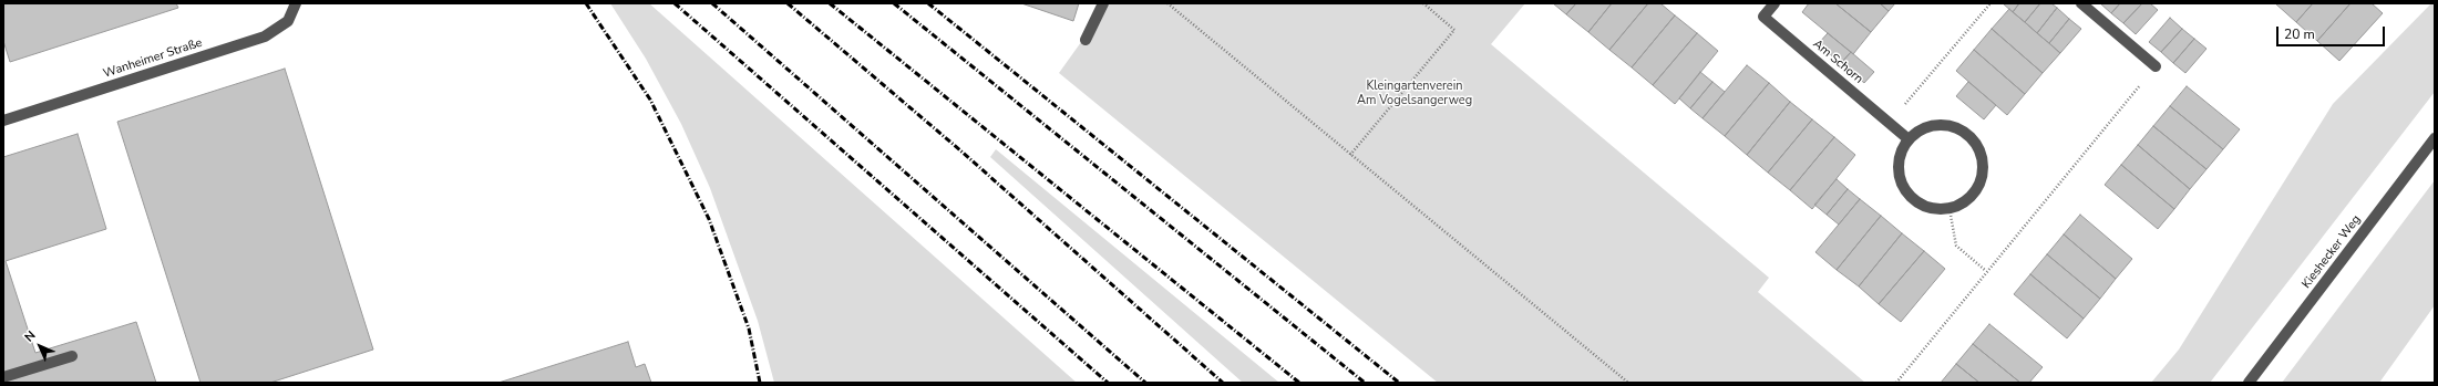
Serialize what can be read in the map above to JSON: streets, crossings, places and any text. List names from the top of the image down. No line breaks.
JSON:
{"streets":{"street":["Wanheimer Straße","Am Schorn","Kieshecker Weg"]},"parks":["Kleingartenverein Am Vogelsangerweg"],"scale_bar":"20 m","north":"top left"}
